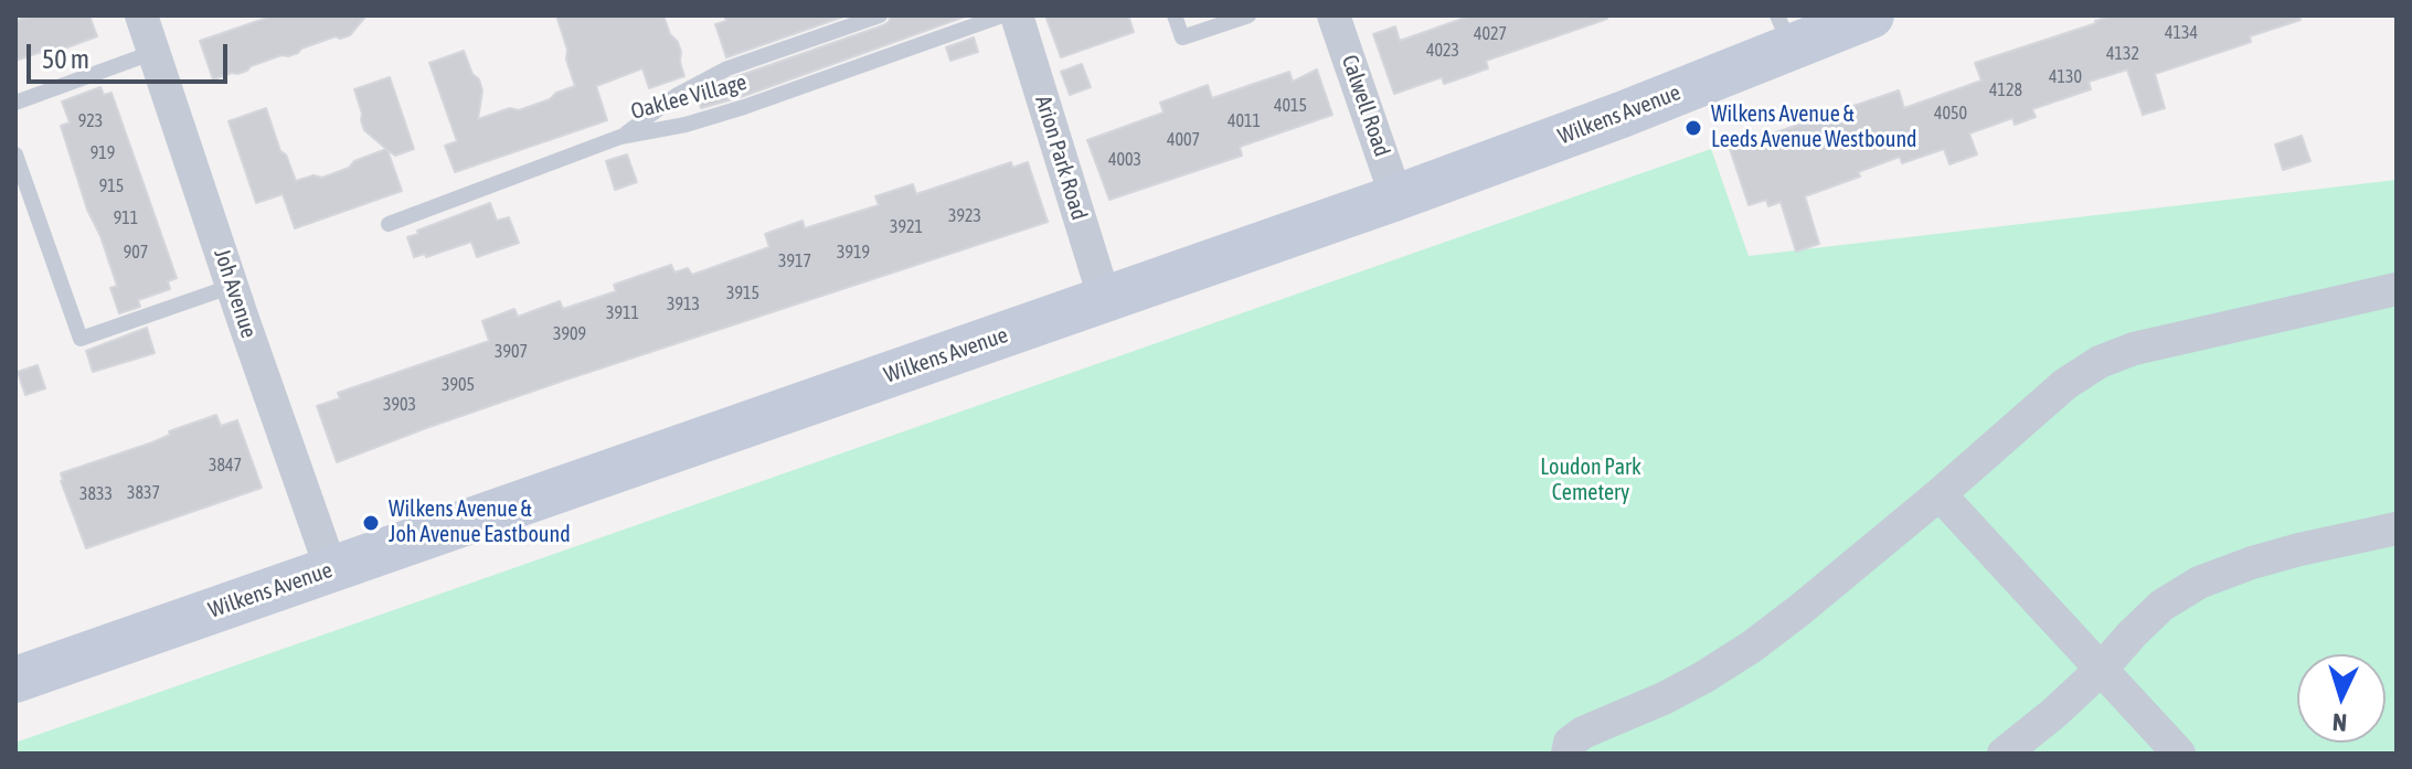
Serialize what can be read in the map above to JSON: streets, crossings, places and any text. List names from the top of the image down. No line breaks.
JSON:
{"streets":{"main road":["Wilkens Avenue"],"street":["Calwell Road","Arion Park Road","Joh Avenue"],"lane":["Oaklee Village"]},"crossings":[["Calwell Road","Wilkens Avenue"],["Wilkens Avenue","Arion Park Road"],["Wilkens Avenue","Joh Avenue"]],"parks":["Loudon Park Cemetery"],"places":["Wilkens Avenue & Leeds Avenue Westbound","Wilkens Avenue & Joh Avenue Eastbound"],"house_numbers":["4134","4027","4023","4132","4130","4128","4015","4050","923","4011","4007","919","4003","915","3923","911","3921","907","3919","3917","3915","3913","3911","3909","3907","3905","3903","3847","3837","3833"],"scale_bar":"50 m","north":"bottom"}
